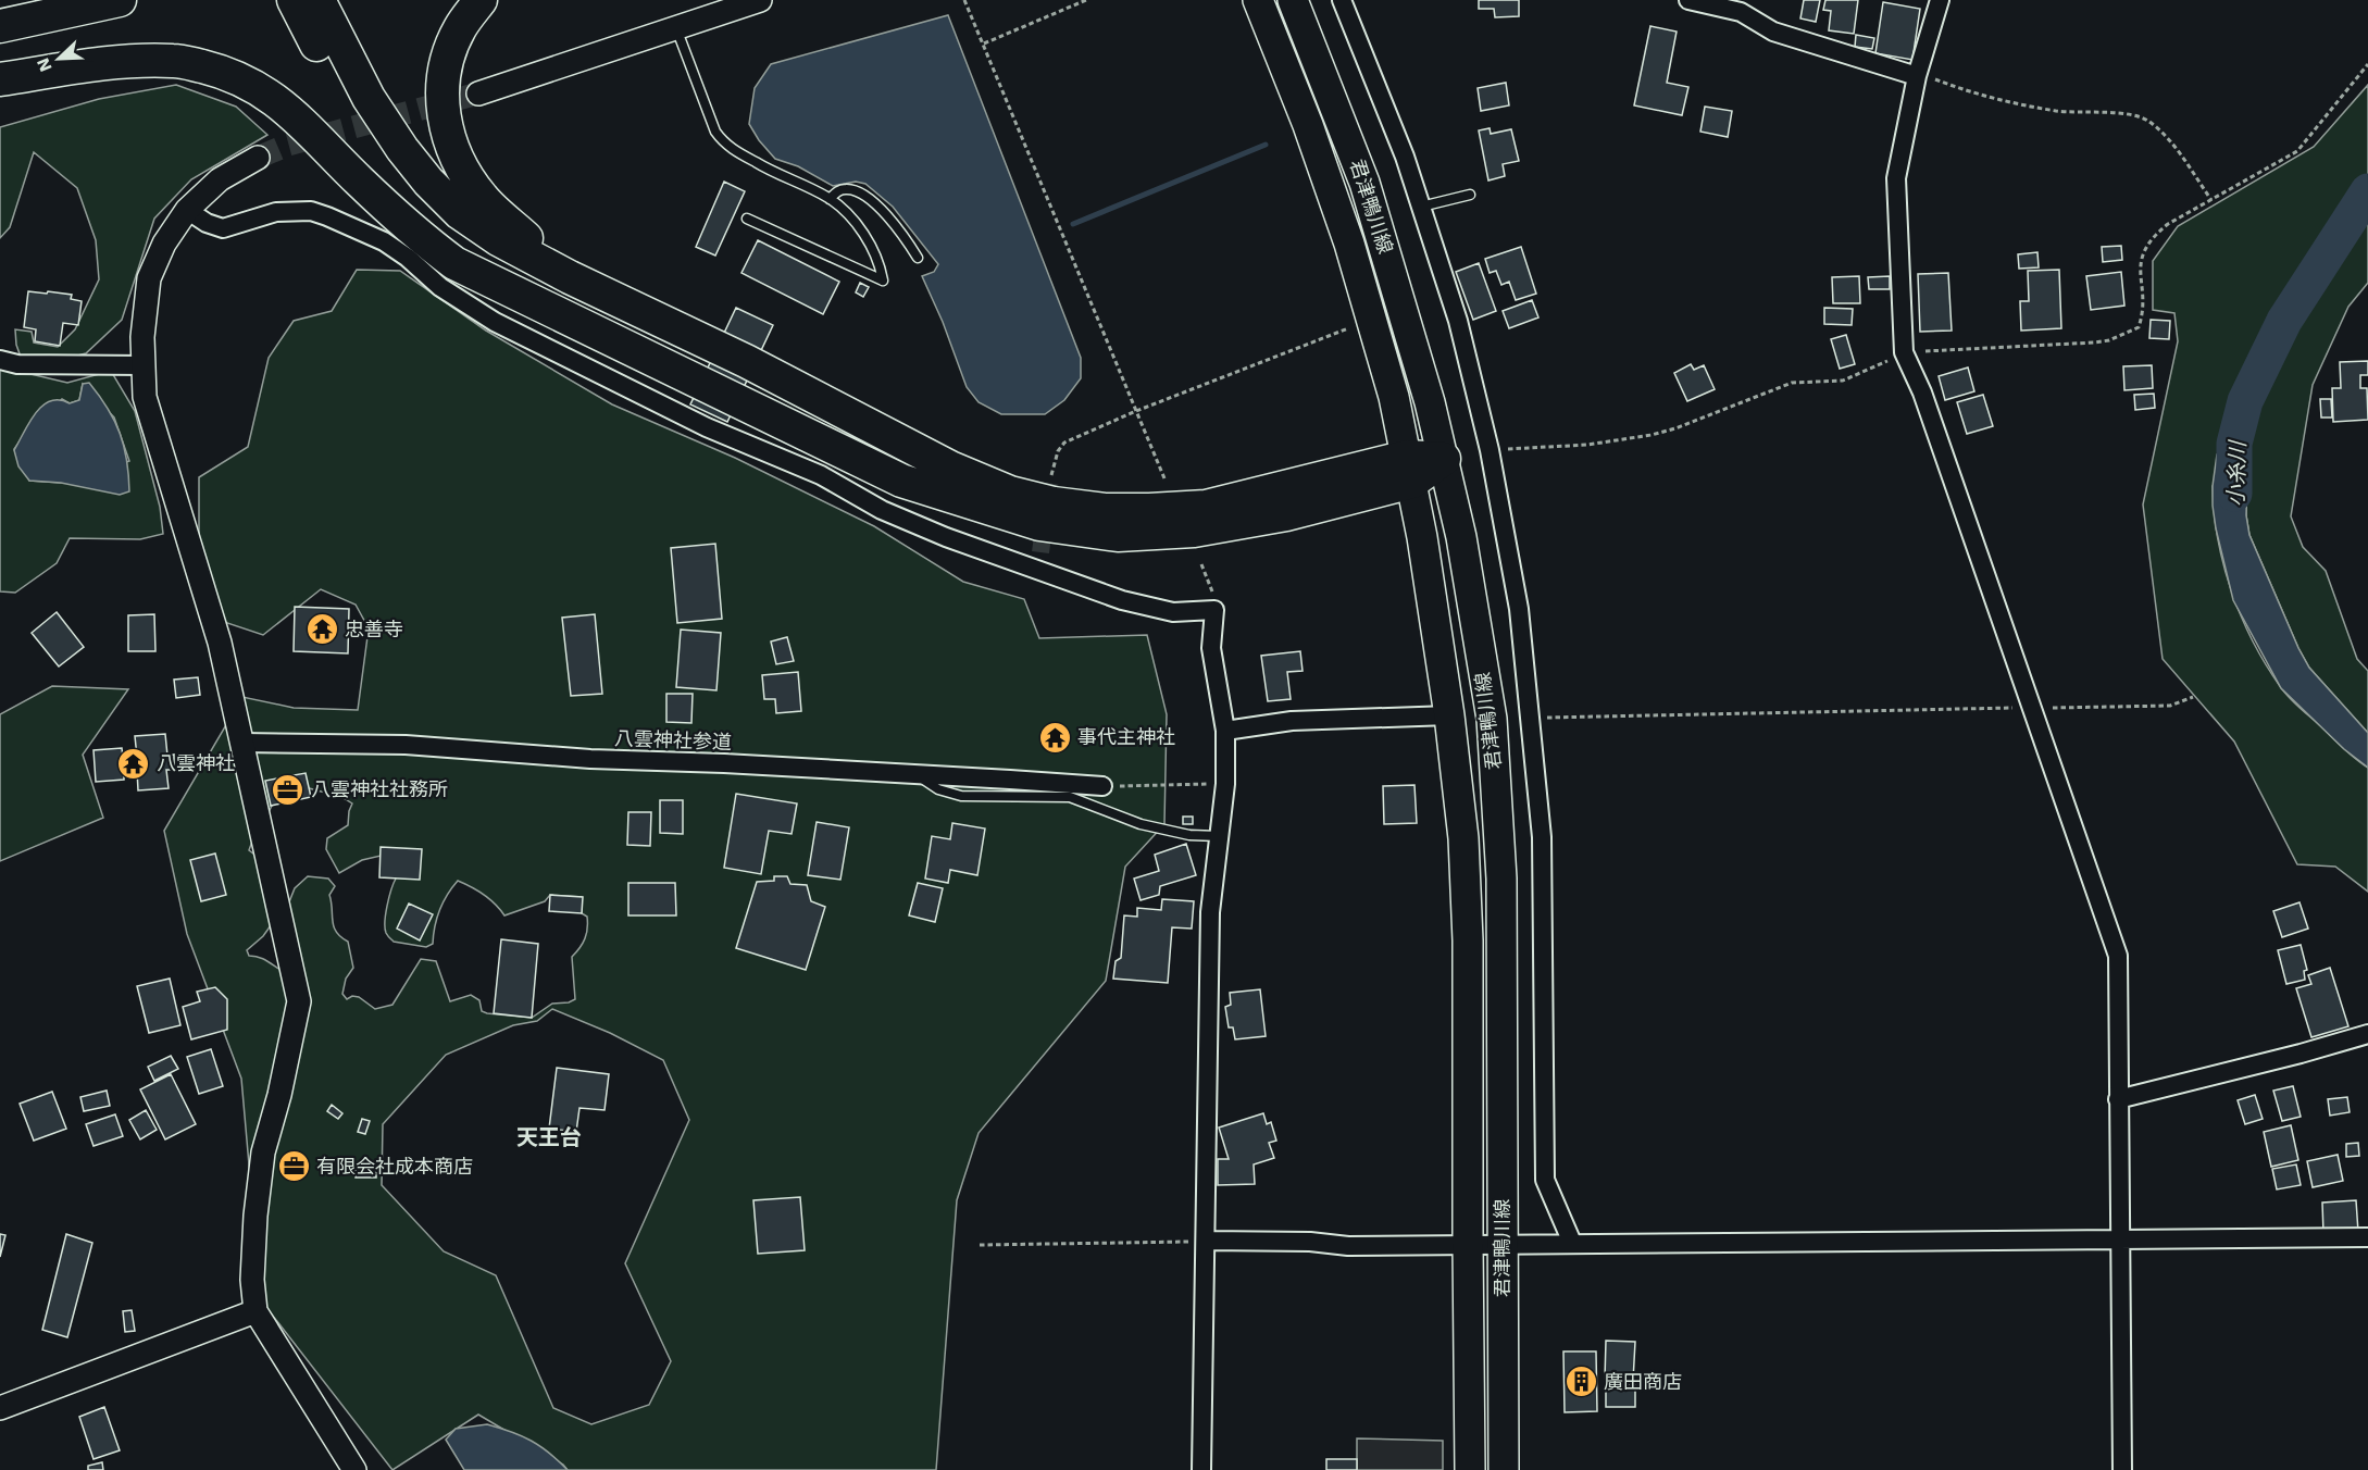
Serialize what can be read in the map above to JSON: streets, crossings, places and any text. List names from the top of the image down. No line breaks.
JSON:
{"streets":{"main road":["君津鴨川線"],"street":["八雲神社参道"]},"districts":["天王台"],"water":["小糸川"],"places":{"temple":["忠善寺","事代主神社","八雲神社"],"office":["八雲神社社務所","有限会社成本商店"],"building":["廣田商店"]},"north":"bottom left"}
